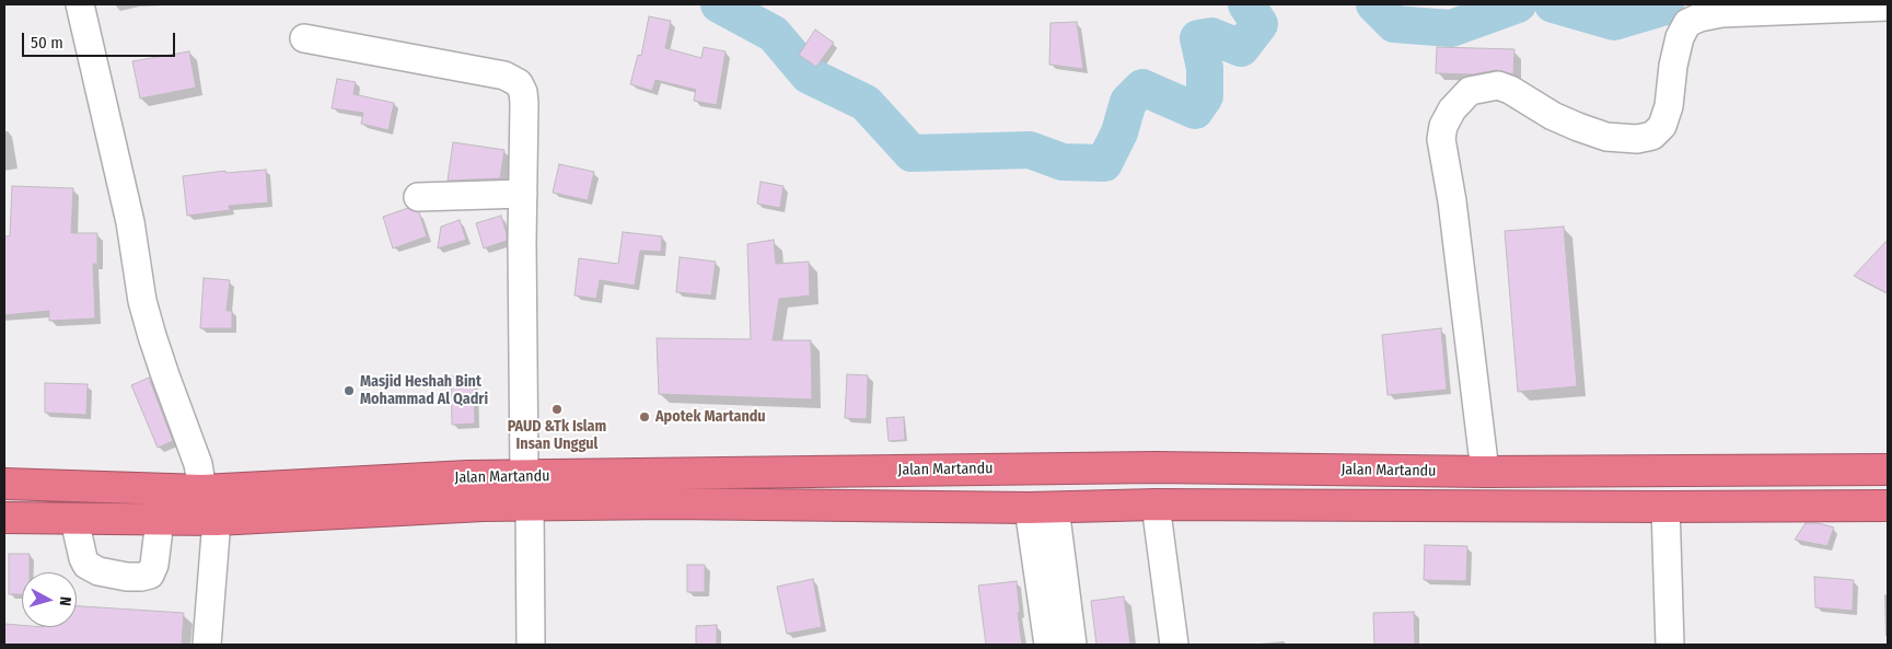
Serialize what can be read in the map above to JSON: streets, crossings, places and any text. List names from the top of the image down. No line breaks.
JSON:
{"streets":{"highway":["Jalan Martandu"]},"places":["Masjid Heshah Bint Mohammad Al Qadri","PAUD &Tk Islam Insan Unggul","Apotek Martandu"],"scale_bar":"50 m","north":"right"}
